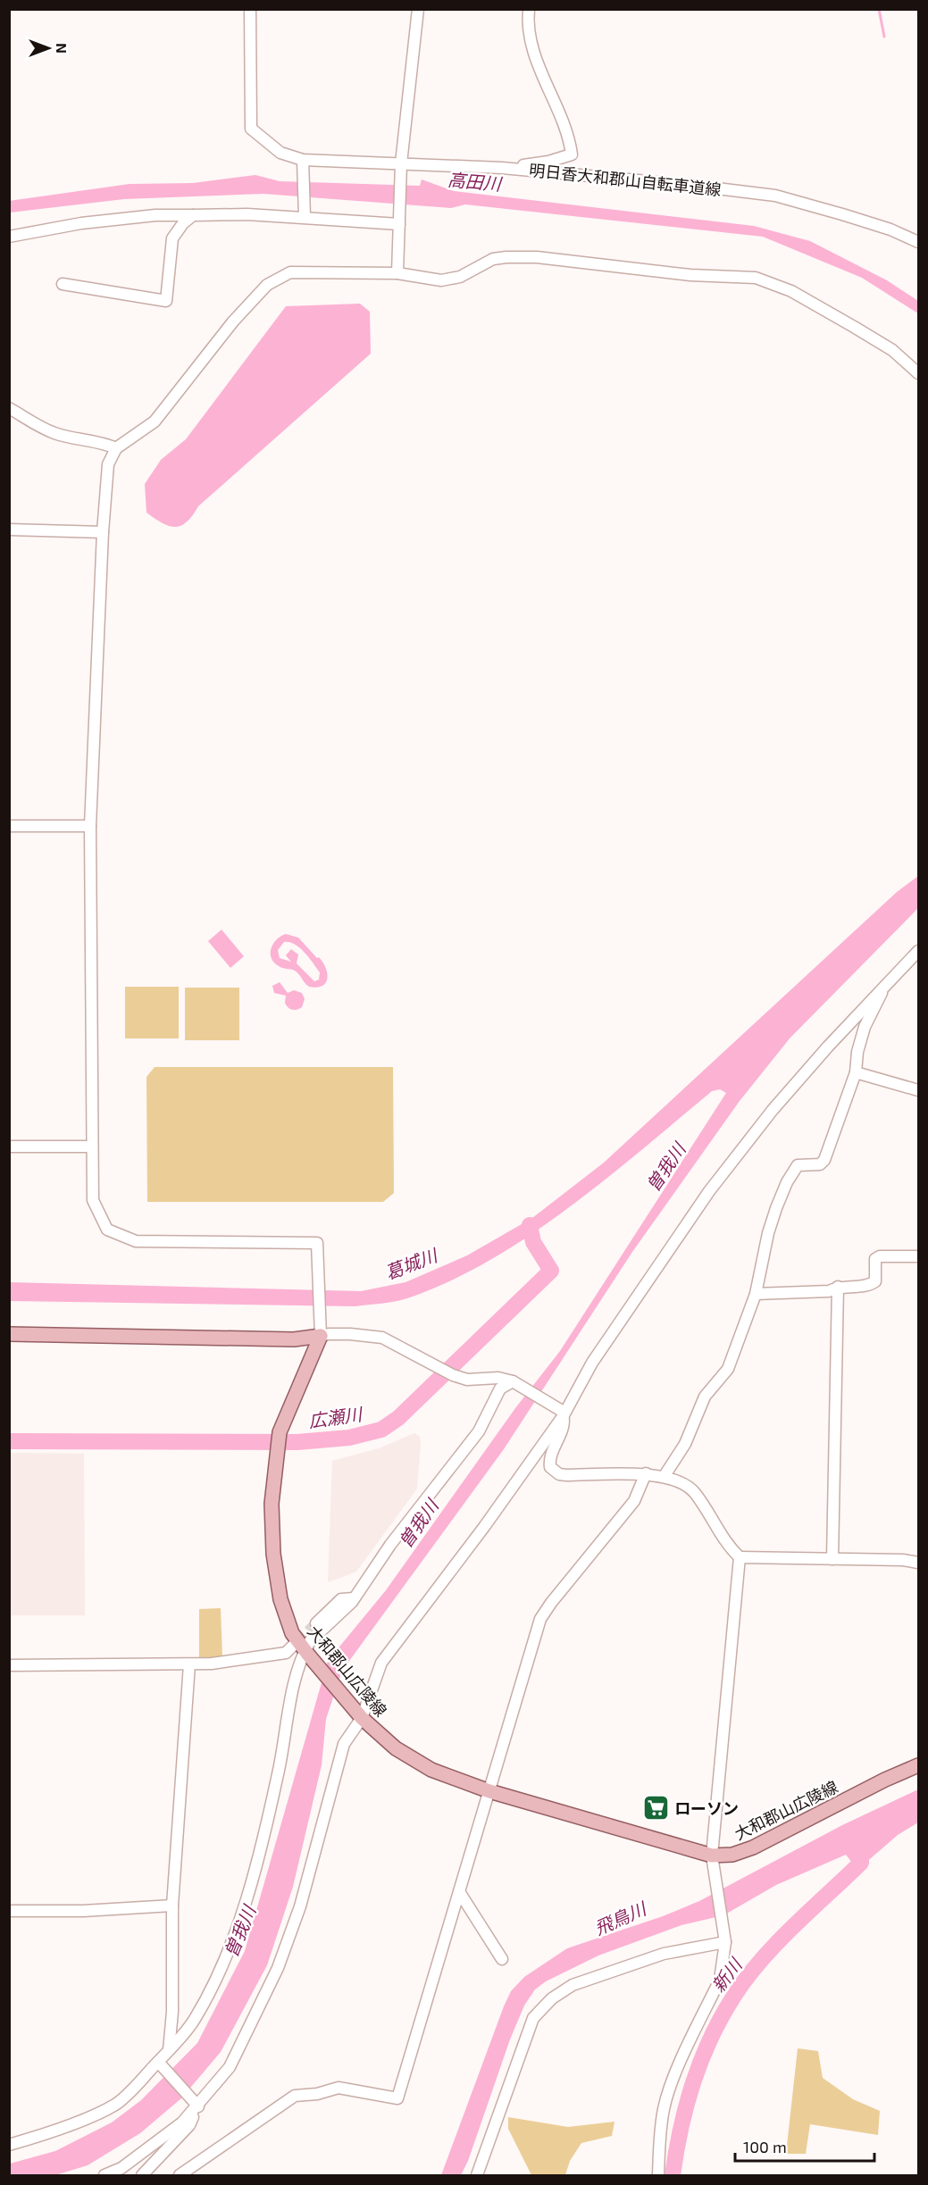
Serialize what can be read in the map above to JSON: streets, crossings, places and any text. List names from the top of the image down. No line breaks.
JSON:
{"streets":{"main road":["大和郡山広陵線"],"street":["明日香大和郡山自転車道線"]},"water":["高田川","曽我川","葛城川","広瀬川","飛鳥川","新川"],"places":{"supermarket":["ローソン"]},"scale_bar":"100 m","north":"right"}
